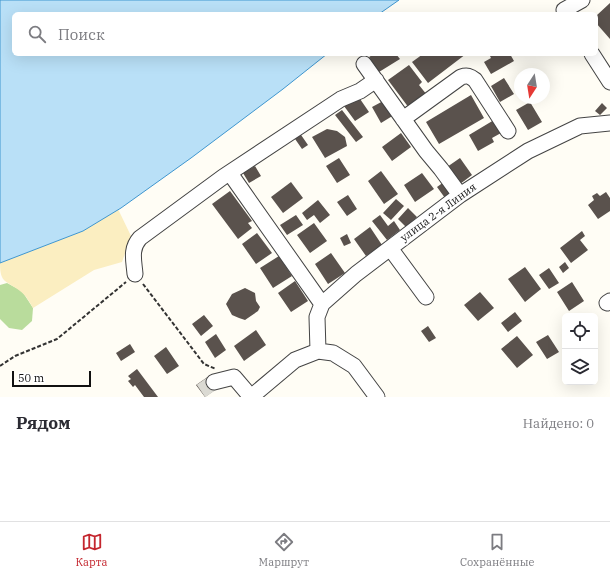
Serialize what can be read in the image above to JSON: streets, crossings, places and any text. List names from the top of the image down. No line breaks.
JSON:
{"streets":{"street":["улица 2-я Линия"]},"scale_bar":"50 m","north":"bottom","page":{"search":"Поиск","scale":"50 m","heading":["Рядом","Найдено: 0"],"nav":["Карта","Маршрут","Сохранённые"]}}
